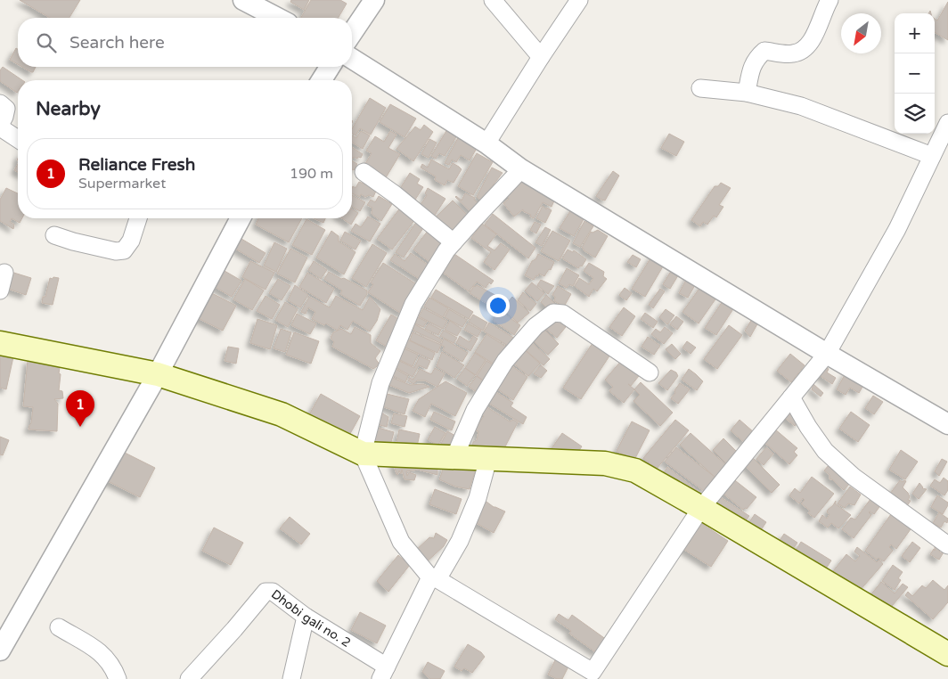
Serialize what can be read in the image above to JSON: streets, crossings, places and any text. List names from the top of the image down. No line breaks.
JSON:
{"streets":{"street":["Dhobi gali no. 2"]},"north":"bottom left","page":{"map_buttons":["+","−"],"search":"Search here","heading":"Nearby","list":[{"mark":"1","name":"Reliance Fresh","note":"Supermarket","value":"190 m"}],"pins":"1"}}
